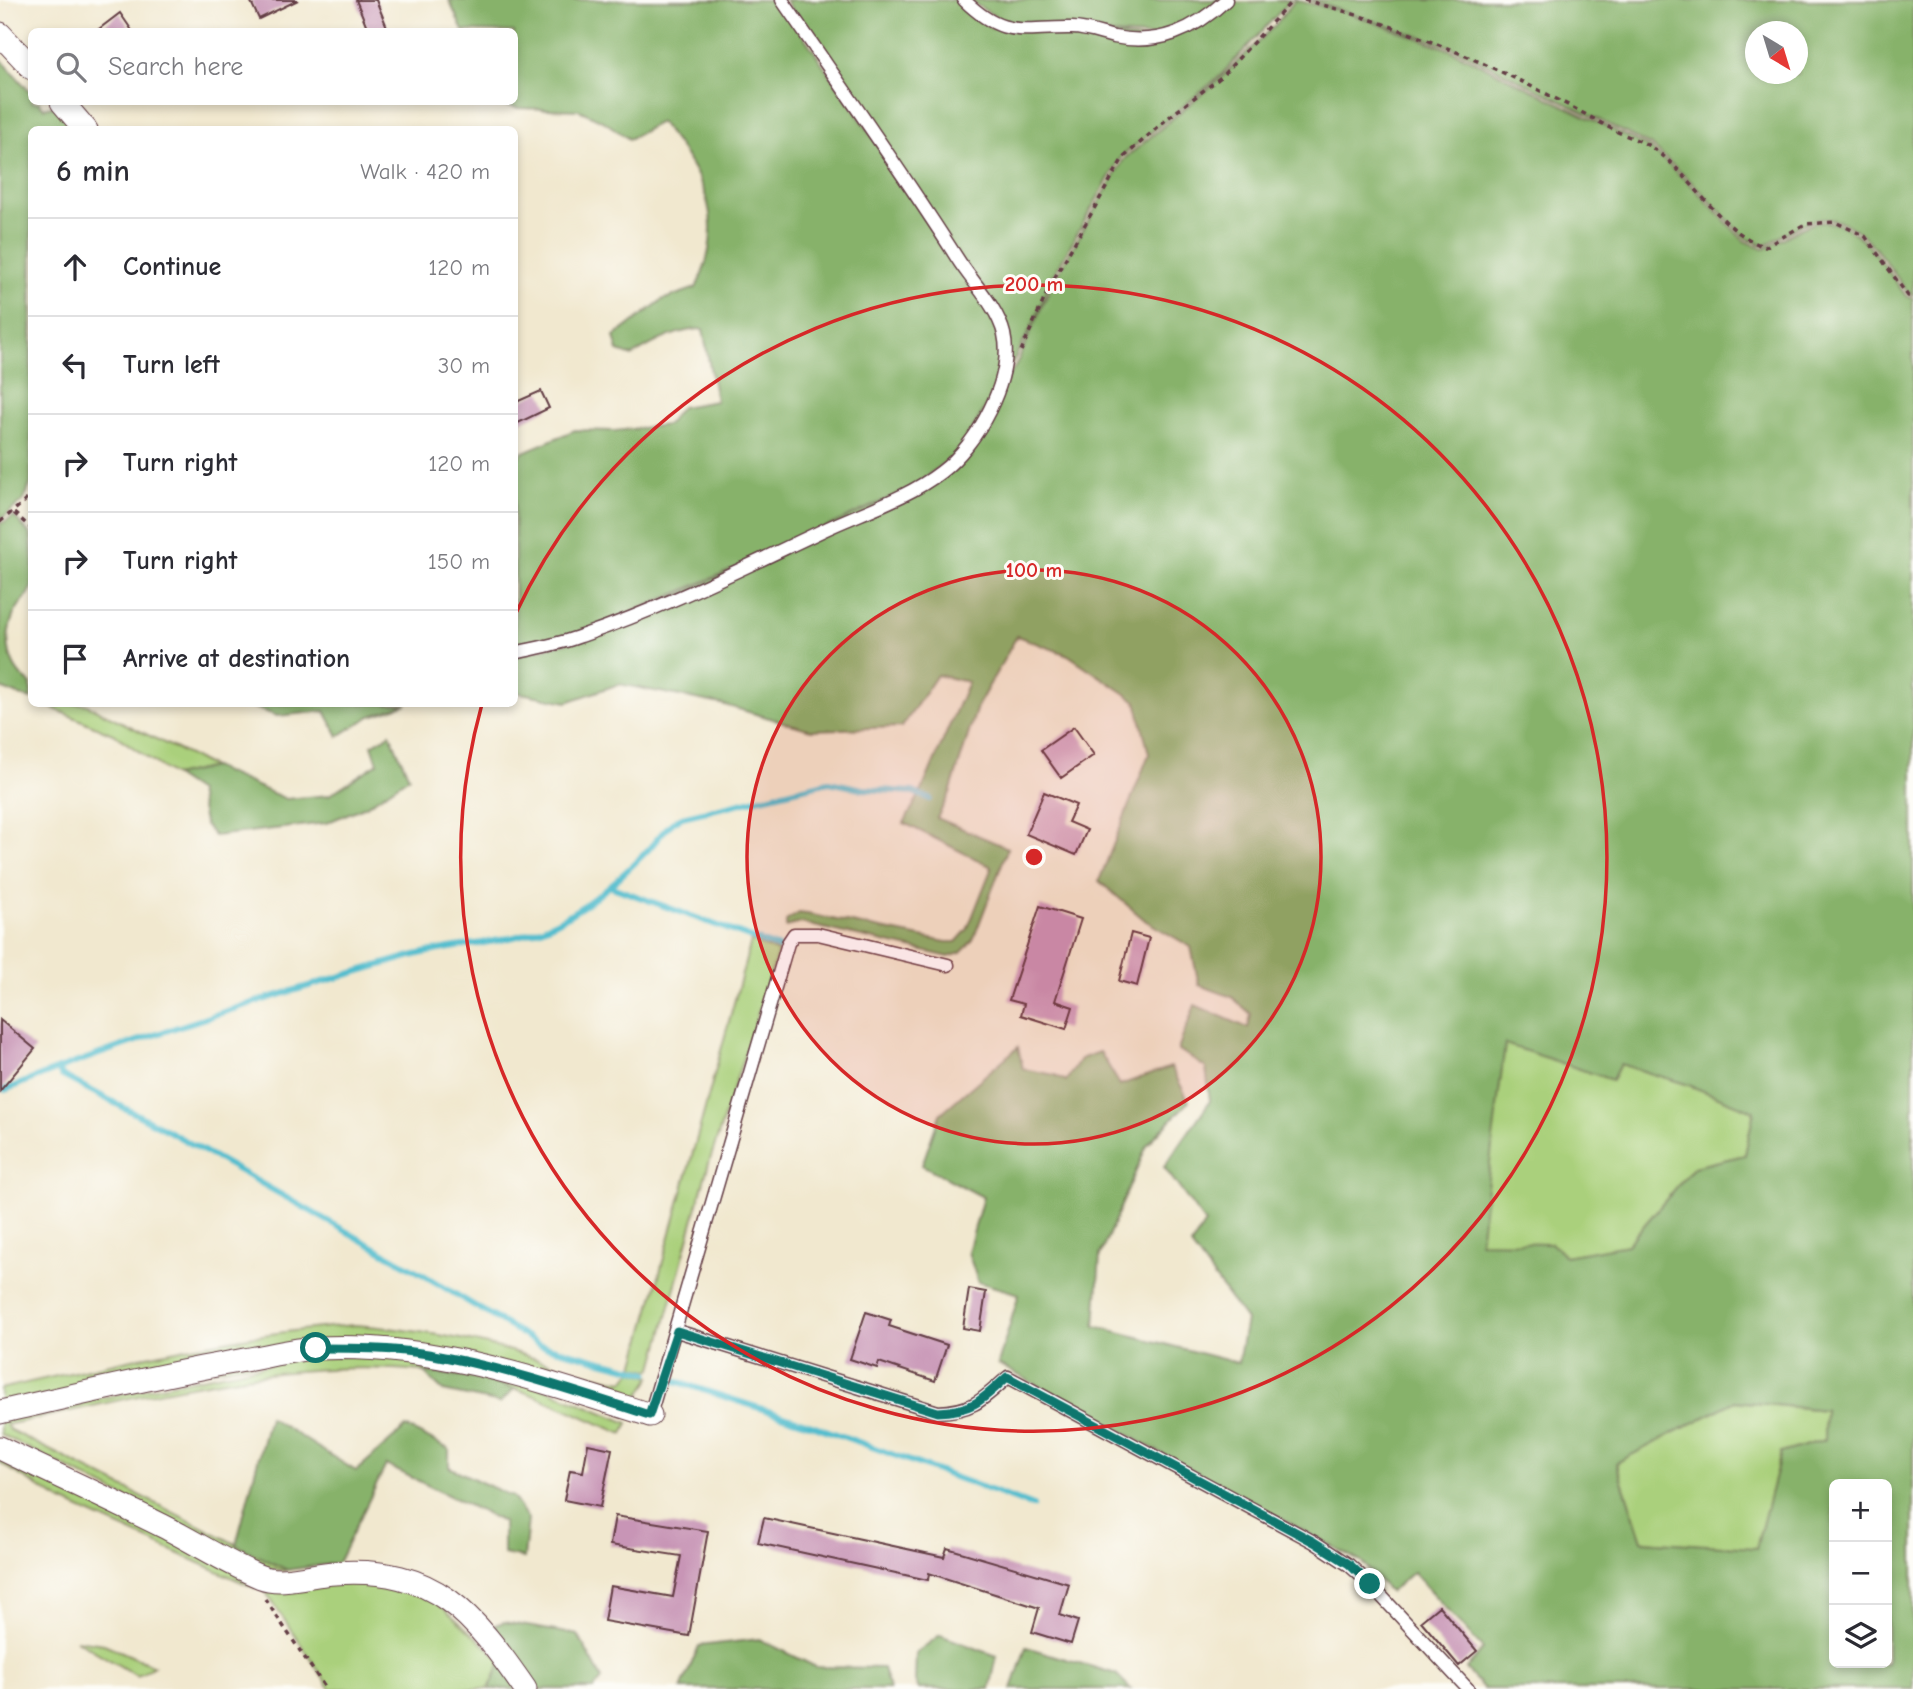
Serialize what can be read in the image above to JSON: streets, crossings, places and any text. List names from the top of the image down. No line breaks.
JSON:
{"north":"bottom right","page":{"search":"Search here","heading":["6 min","Walk · 420 m"],"list":[["Continue","120 m"],["Turn left","30 m"],["Turn right","120 m"],["Turn right","150 m"],"Arrive at destination"],"map_buttons":["+","−"]},"rings":["200 m","100 m"]}
